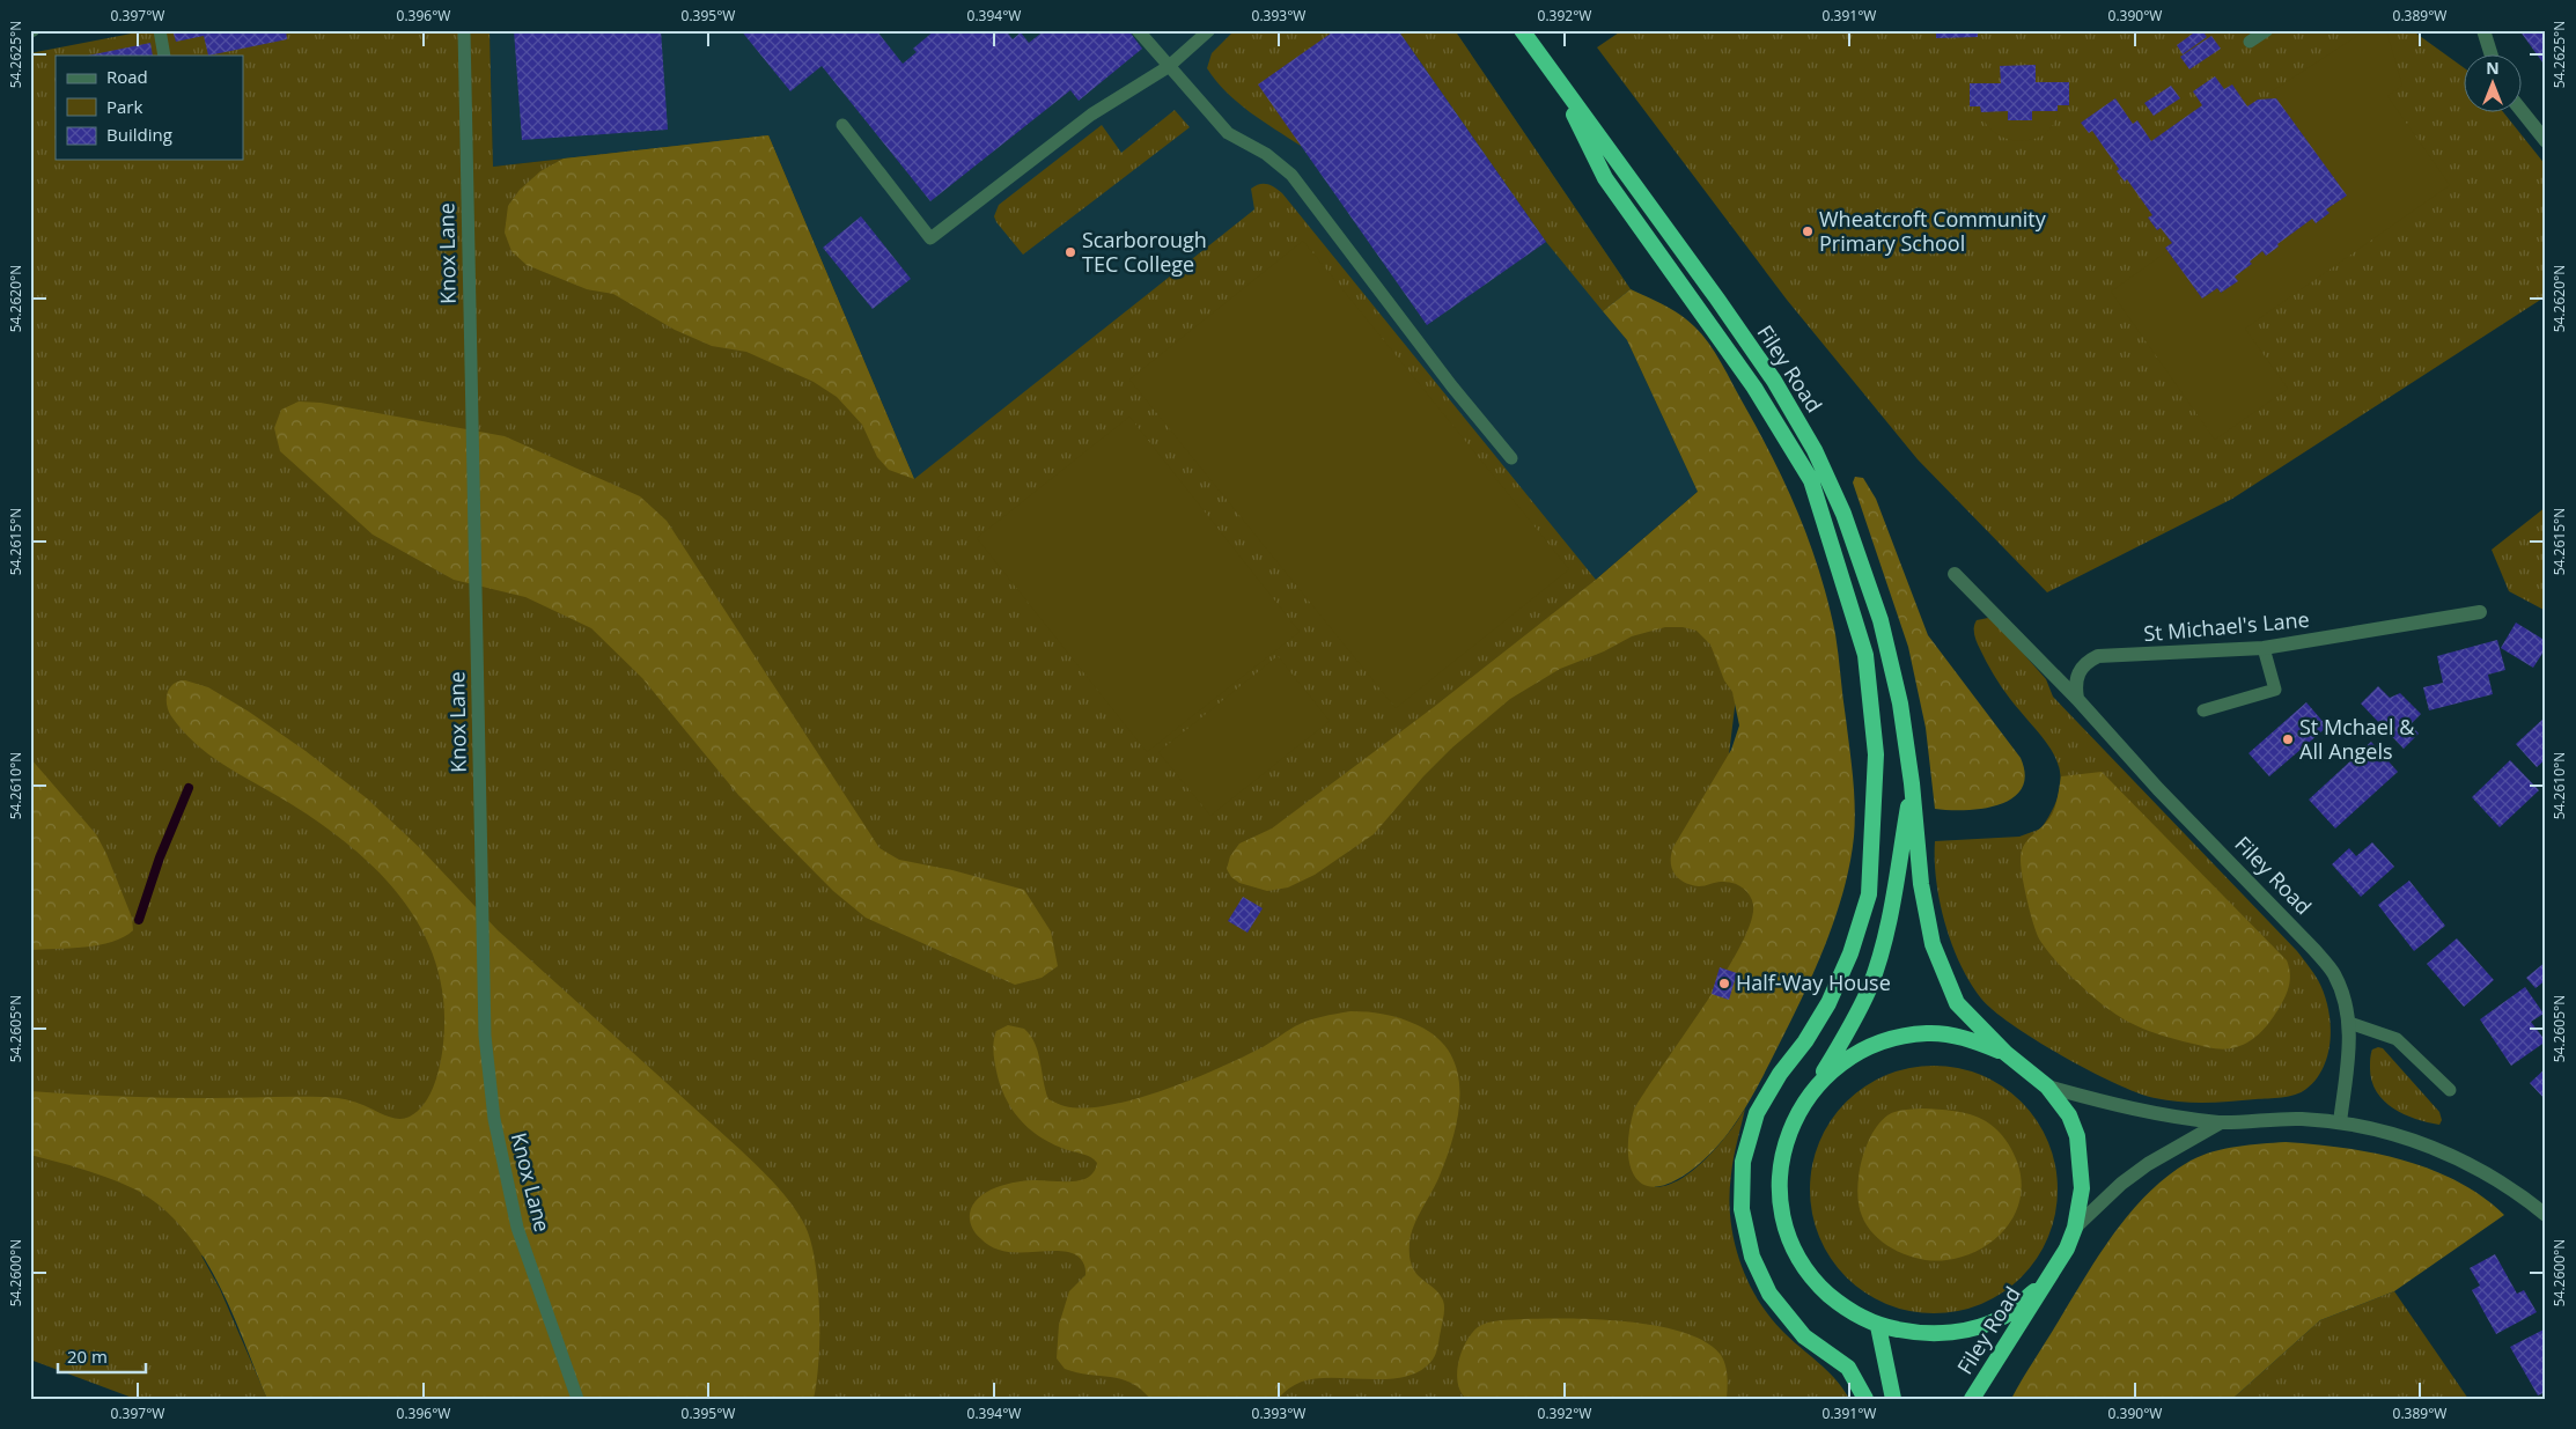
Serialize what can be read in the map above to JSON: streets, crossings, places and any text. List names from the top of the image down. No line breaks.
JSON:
{"streets":{"highway":["Filey Road"],"street":["St Michael's Lane"],"lane":["Knox Lane"]},"crossings":[["Filey Road","St Michael's Lane"]],"places":["Wheatcroft Community Primary School","Scarborough TEC College","St Mchael & All Angels","Half-Way House"],"legend":["Road","Park","Building"],"scale_bar":"20 m","north":"top","coordinates":["0.397°W","0.396°W","0.395°W","0.394°W","0.393°W","0.392°W","0.391°W","0.390°W","0.389°W","54.2625°N","54.2620°N","54.2615°N","54.2610°N","54.2605°N","54.2600°N"]}
